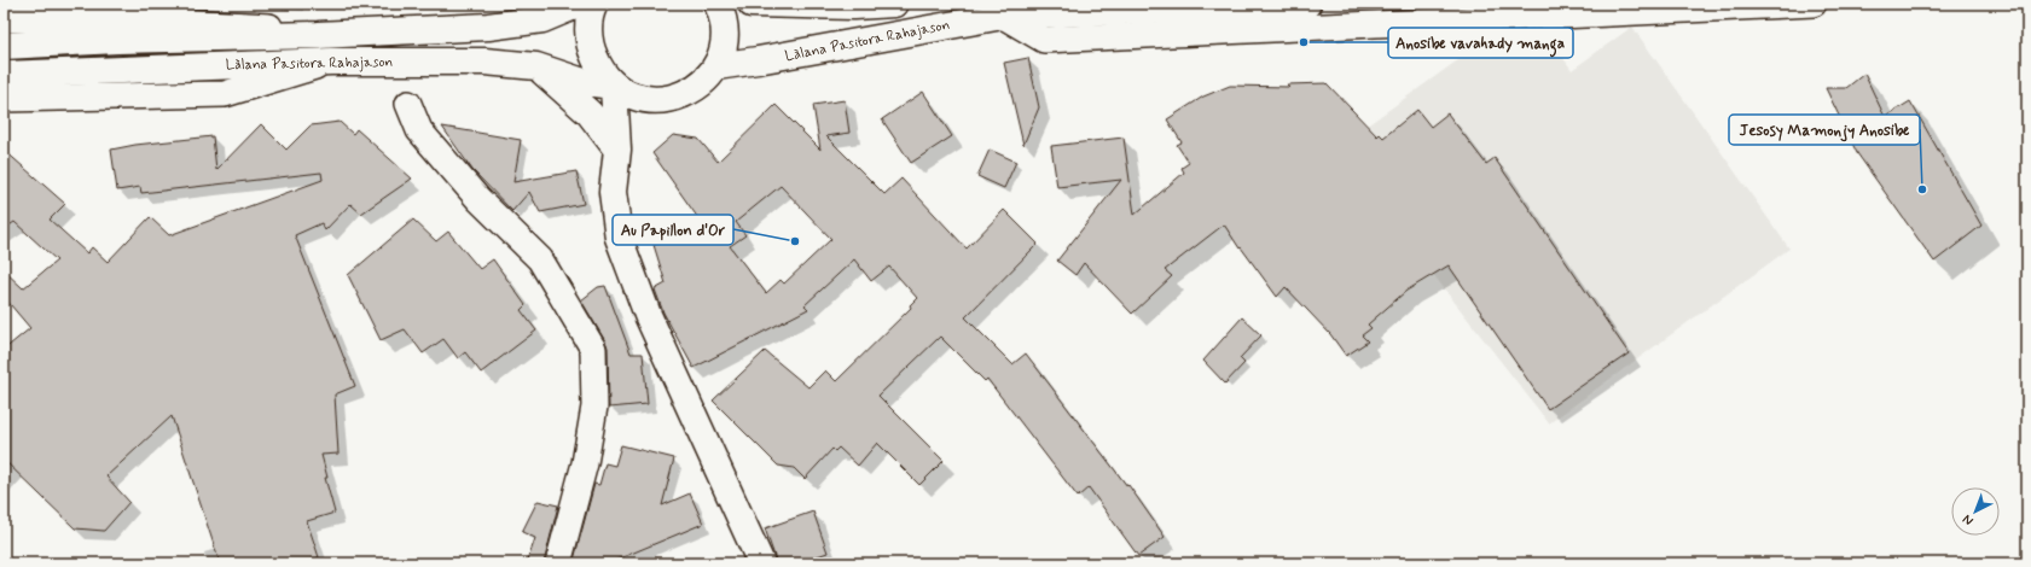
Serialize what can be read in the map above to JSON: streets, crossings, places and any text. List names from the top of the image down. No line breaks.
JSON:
{"streets":{"main road":["Làlana Pasitora Rahajason"]},"places":["Anosibe vavahady manga","Jesosy Mamonjy Anosibe","Au Papillon d'Or"],"north":"bottom left"}
